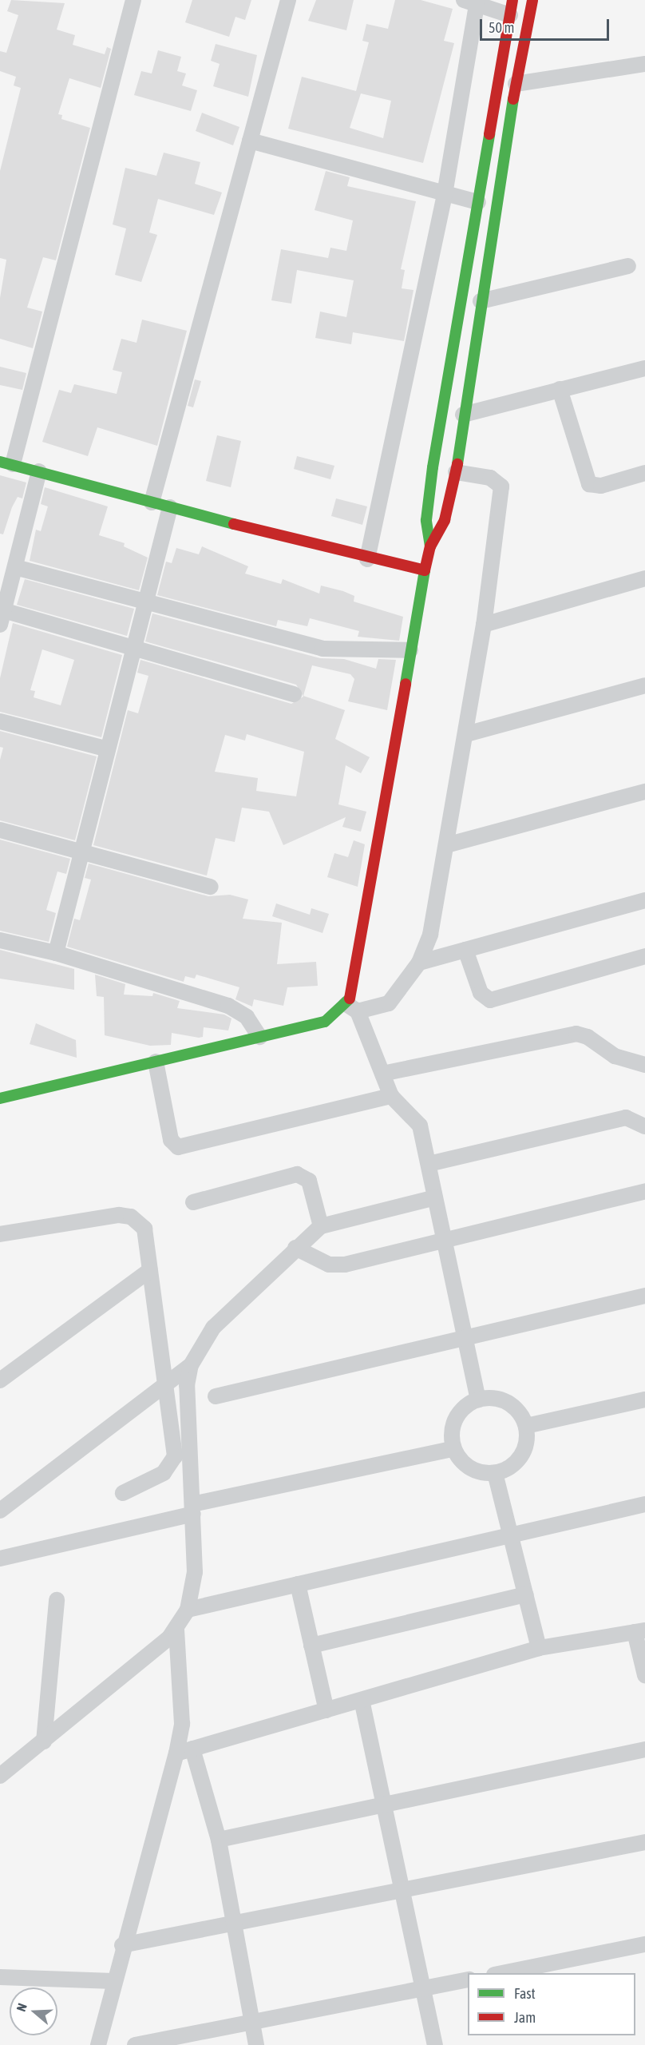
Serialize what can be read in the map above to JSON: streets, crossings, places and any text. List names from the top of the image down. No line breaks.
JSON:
{"legend":["Fast","Jam"],"scale_bar":"50 m","north":"left"}
